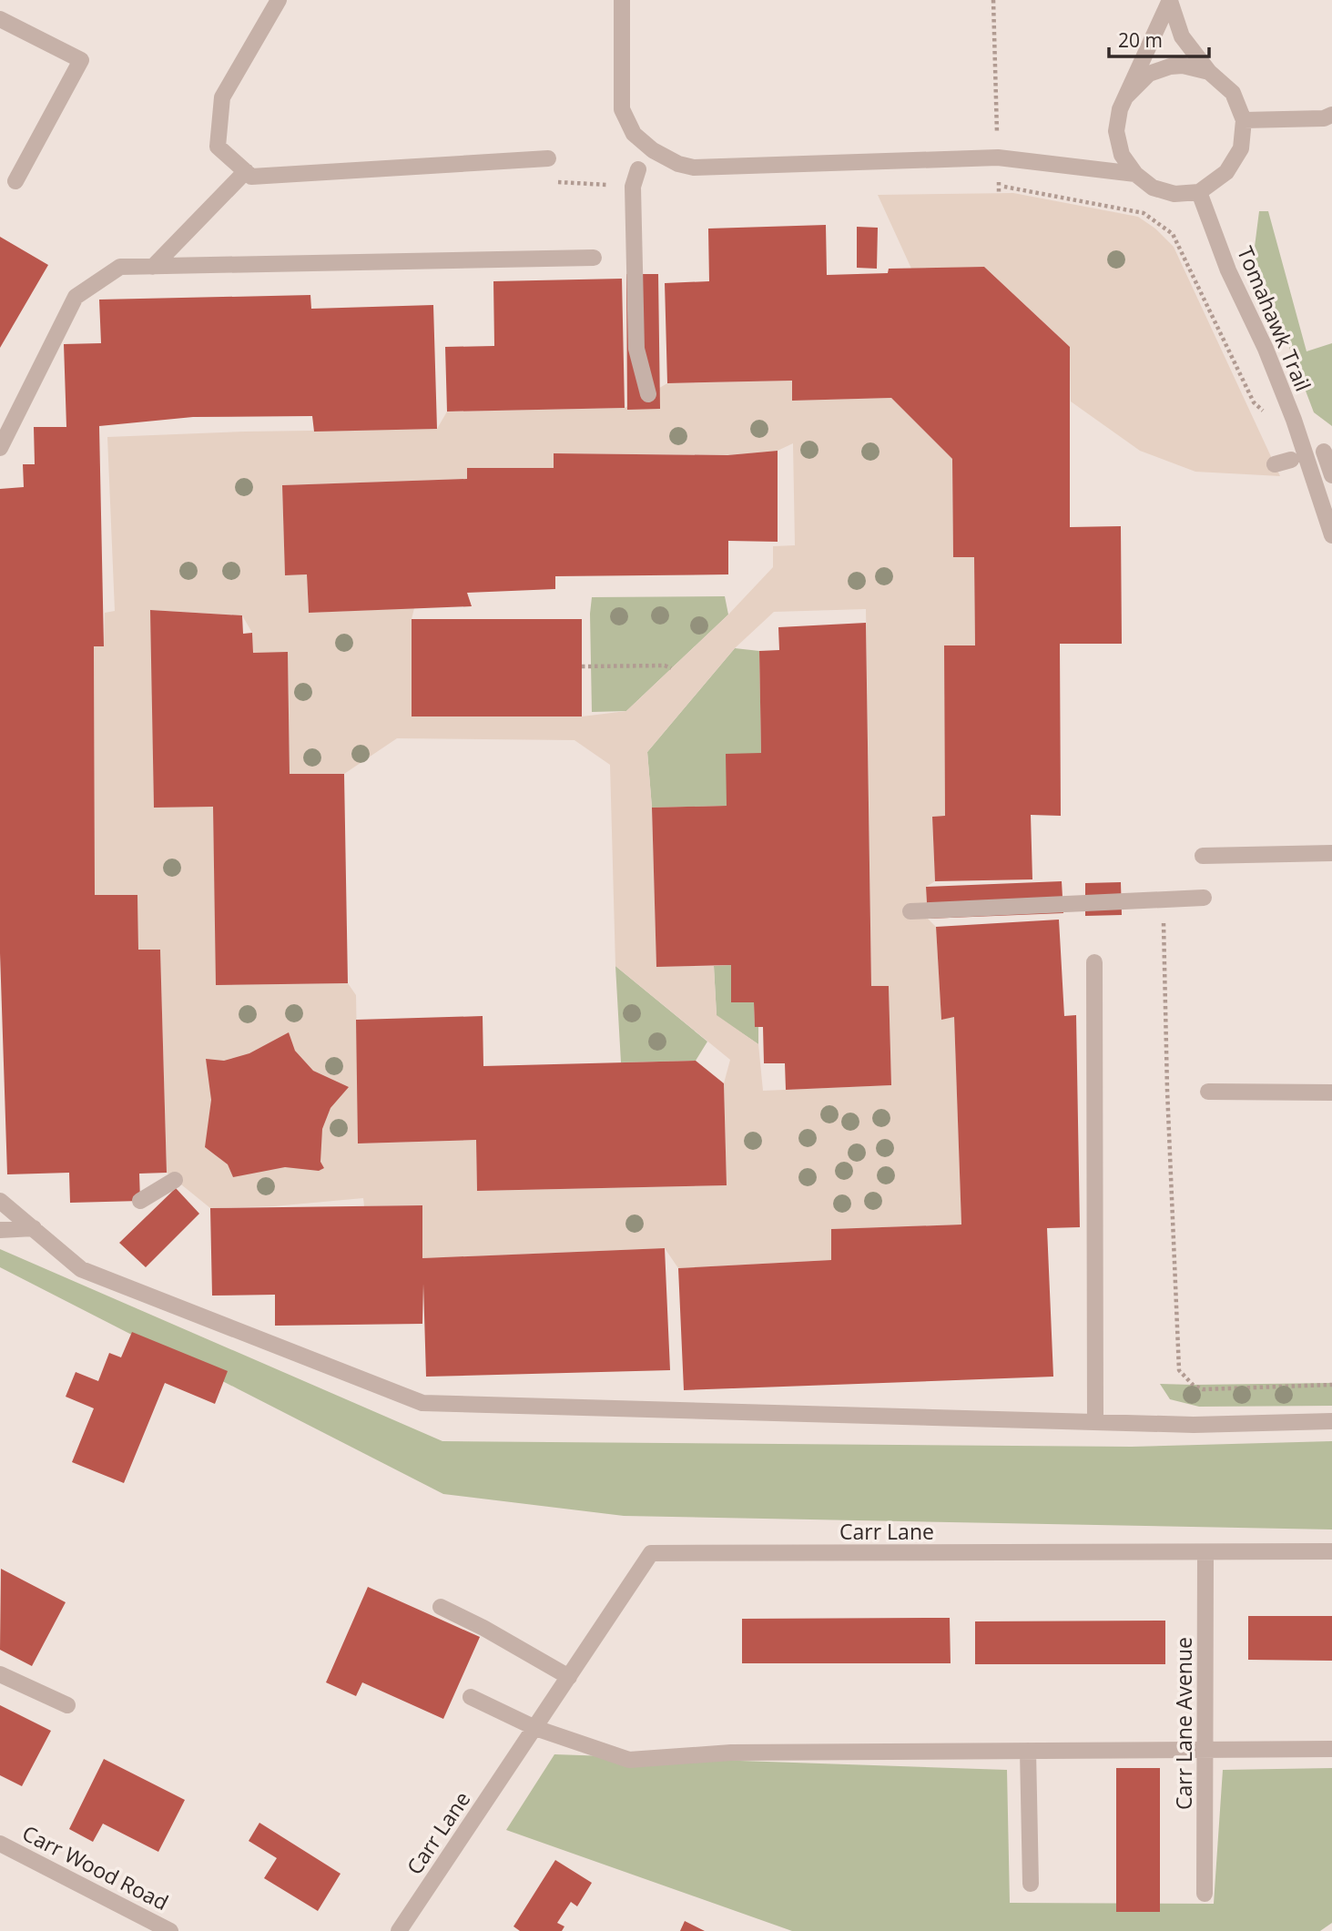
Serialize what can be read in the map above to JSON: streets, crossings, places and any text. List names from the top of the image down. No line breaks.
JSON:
{"streets":{"street":["Tomahawk Trail","Carr Lane","Carr Lane Avenue","Carr Wood Road"]},"crossings":[["Carr Lane","Carr Lane Avenue"]],"scale_bar":"20 m"}
